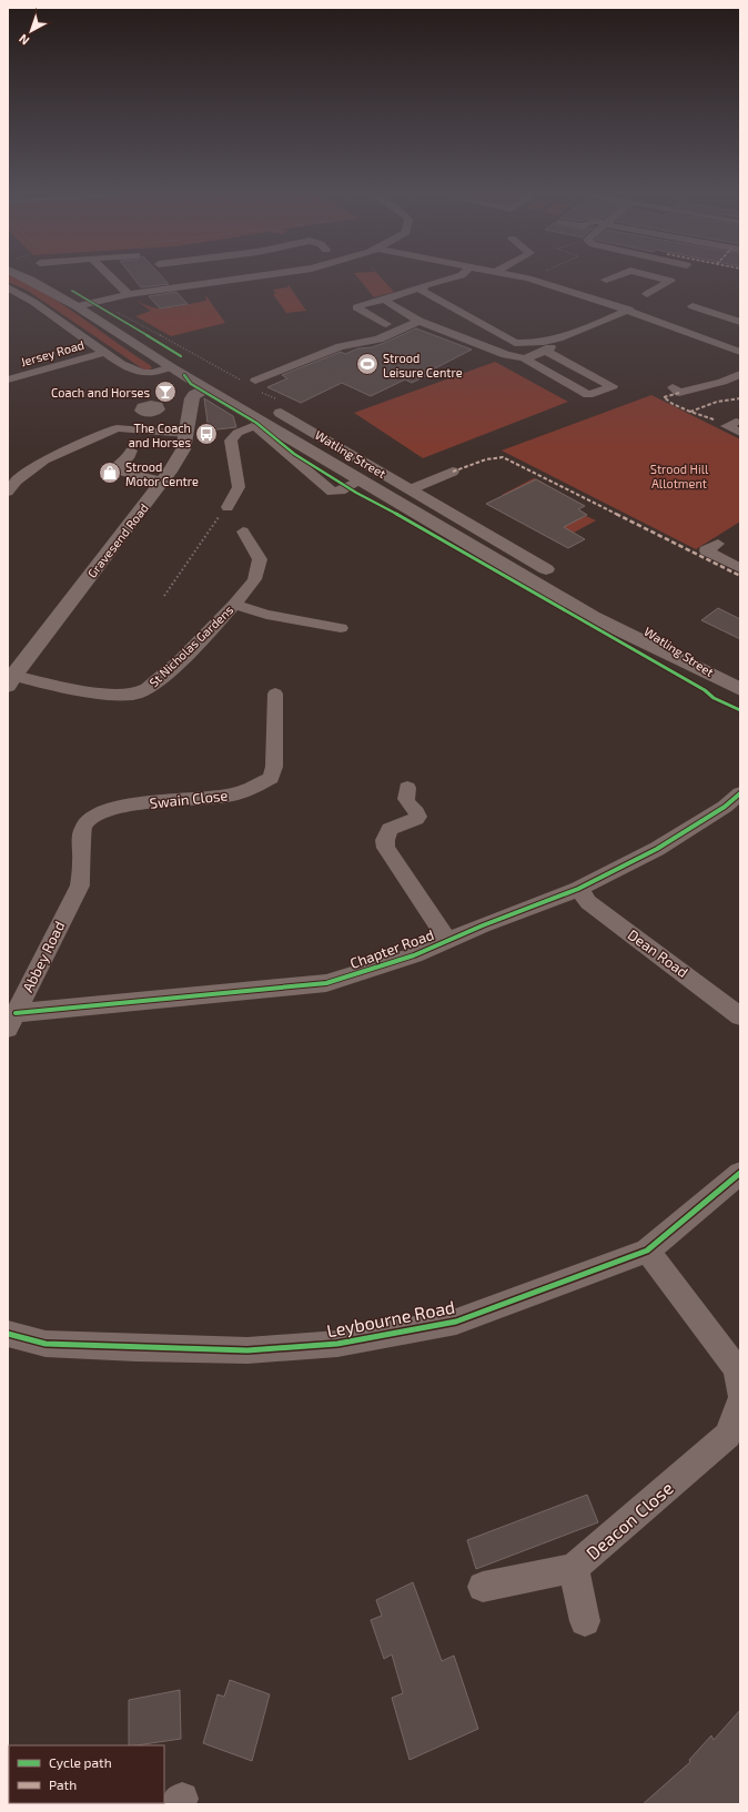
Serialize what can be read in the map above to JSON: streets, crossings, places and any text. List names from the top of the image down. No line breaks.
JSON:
{"streets":{"main road":["Watling Street","Gravesend Road"],"street":["Jersey Road","St Nicholas Gardens","Swain Close","Chapter Road","Dean Road","Abbey Road","Leybourne Road","Deacon Close"]},"crossings":[["Watling Street","Gravesend Road"],["Gravesend Road","St Nicholas Gardens"],["Swain Close","Abbey Road"],["Chapter Road","Dean Road"],["Chapter Road","Abbey Road"]],"parks":["Strood Hill Allotment"],"places":{"sports":["Strood Leisure Centre"],"bar":["Coach and Horses"],"bus stop":["The Coach and Horses"],"shop":["Strood Motor Centre"]},"legend":["Cycle path","Path"],"north":"bottom left"}
